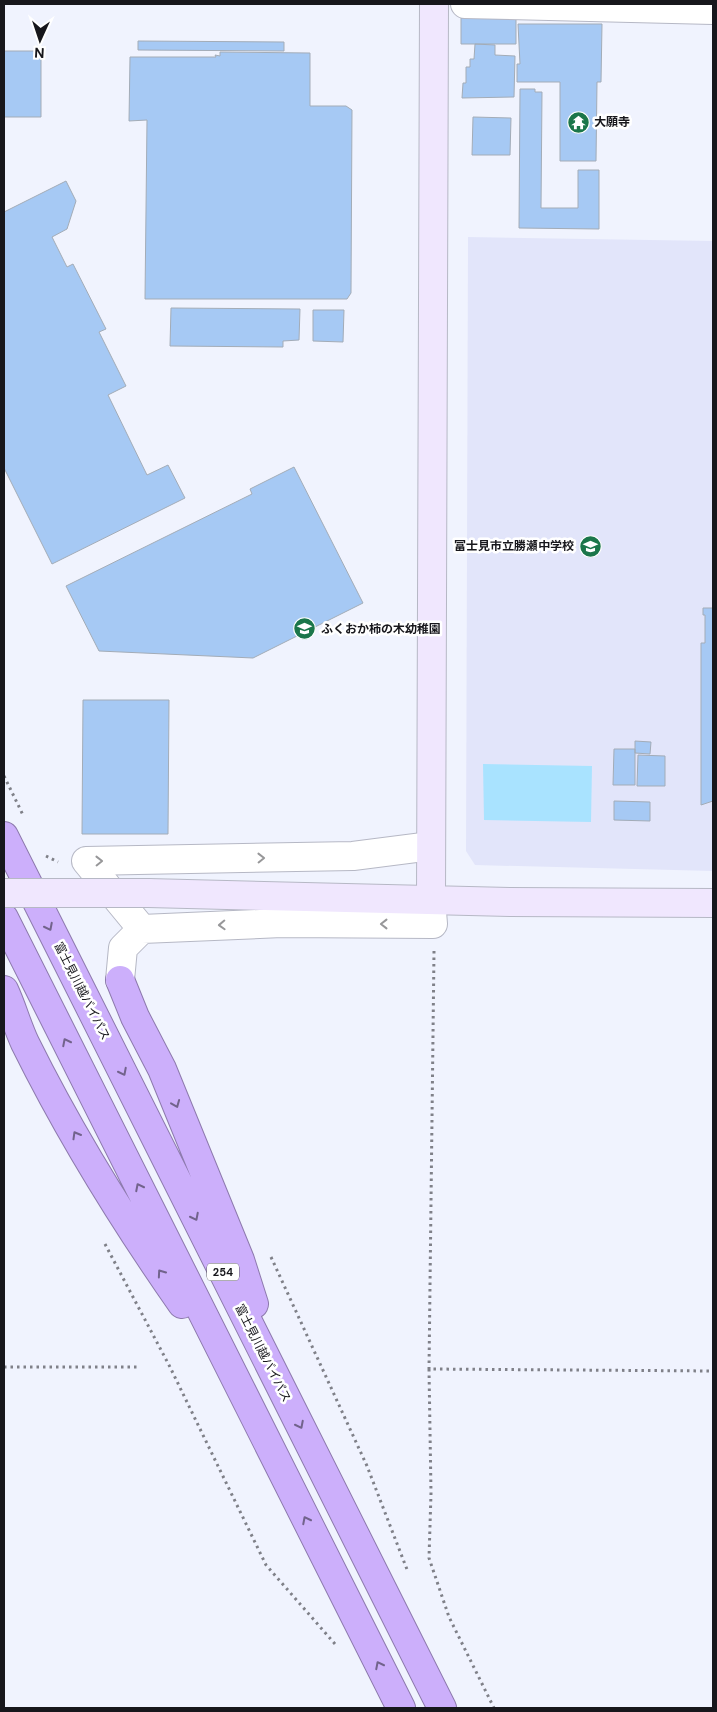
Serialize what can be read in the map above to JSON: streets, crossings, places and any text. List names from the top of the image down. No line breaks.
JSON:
{"streets":{"highway":["富士見川越バイパス","254"]},"crossings":[["富士見川越バイパス","254"]],"places":{"temple":["大願寺"],"school or university":["富士見市立勝瀬中学校","ふくおか柿の木幼稚園"]},"north":"bottom"}
